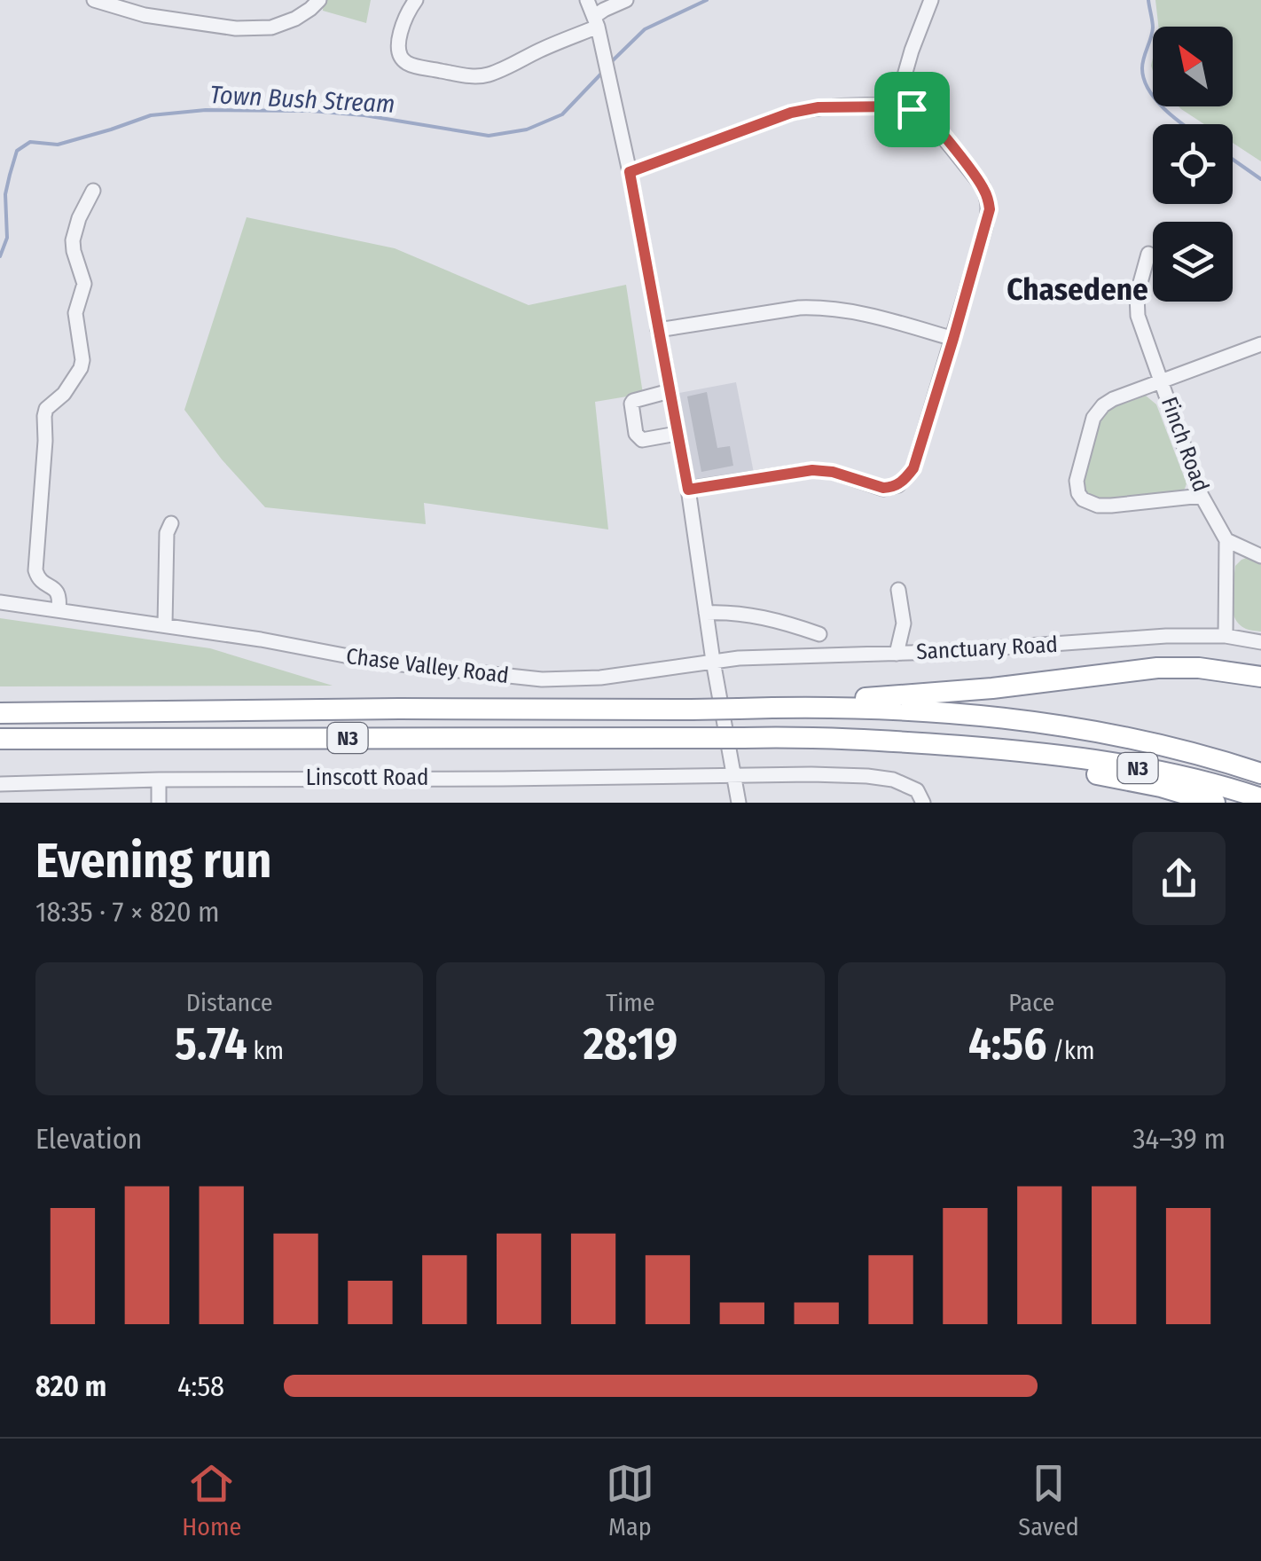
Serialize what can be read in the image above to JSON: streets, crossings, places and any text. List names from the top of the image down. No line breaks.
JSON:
{"streets":{"highway":["N3"],"street":["Finch Road","Sanctuary Road","Chase Valley Road","Linscott Road"]},"crossings":[["Finch Road","Sanctuary Road"],["Sanctuary Road","Chase Valley Road"]],"districts":["Chasedene"],"water":["Town Bush Stream"],"north":"top left","page":{"heading":["Evening run","18:35 · 7 × 820 m"],"stats":[["Distance","5.74 km"],["Time","28:19"],["Pace","4:56 /km"]],"chart":["Elevation","34–39 m"],"list":[{"name":"820 m","note":"4:58"}],"tabs":["Home","Map","Saved"]}}
